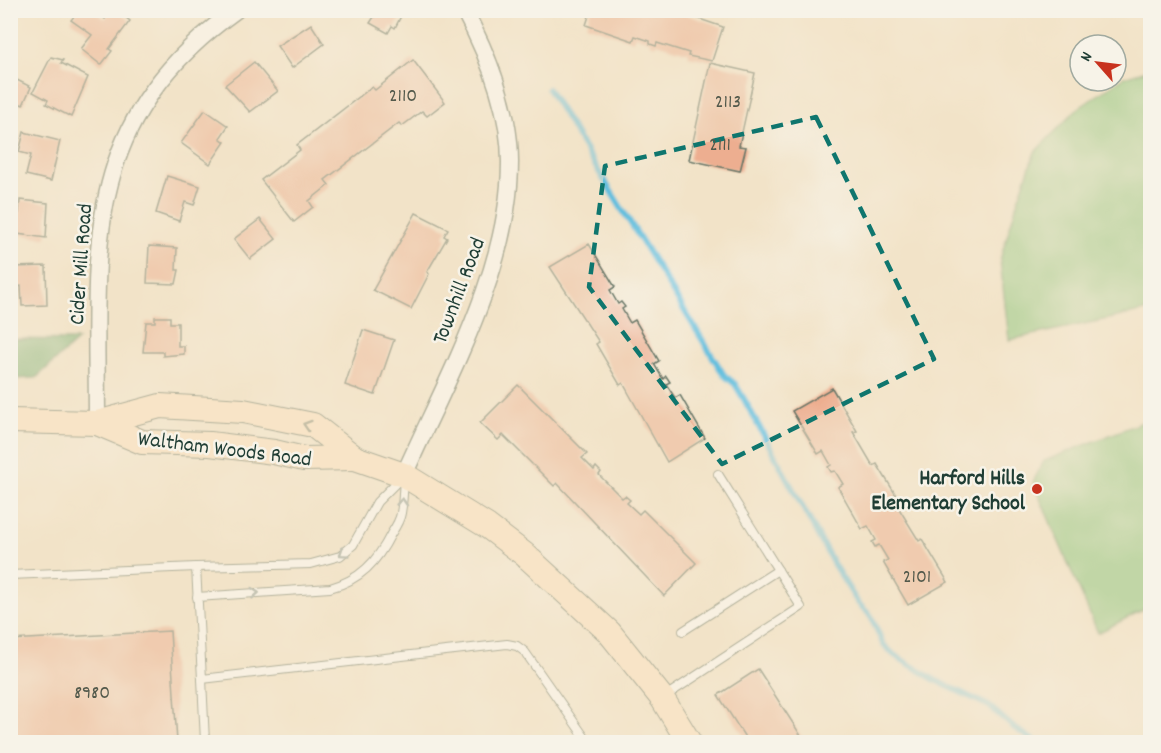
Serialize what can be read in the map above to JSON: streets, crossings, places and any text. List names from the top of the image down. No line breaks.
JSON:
{"streets":{"street":["Cider Mill Road","Townhill Road","Waltham Woods Road"]},"crossings":[["Cider Mill Road","Waltham Woods Road"],["Townhill Road","Waltham Woods Road"]],"places":["Harford Hills Elementary School"],"house_numbers":["2110","2113","2111","2101","8980"],"north":"top left"}
